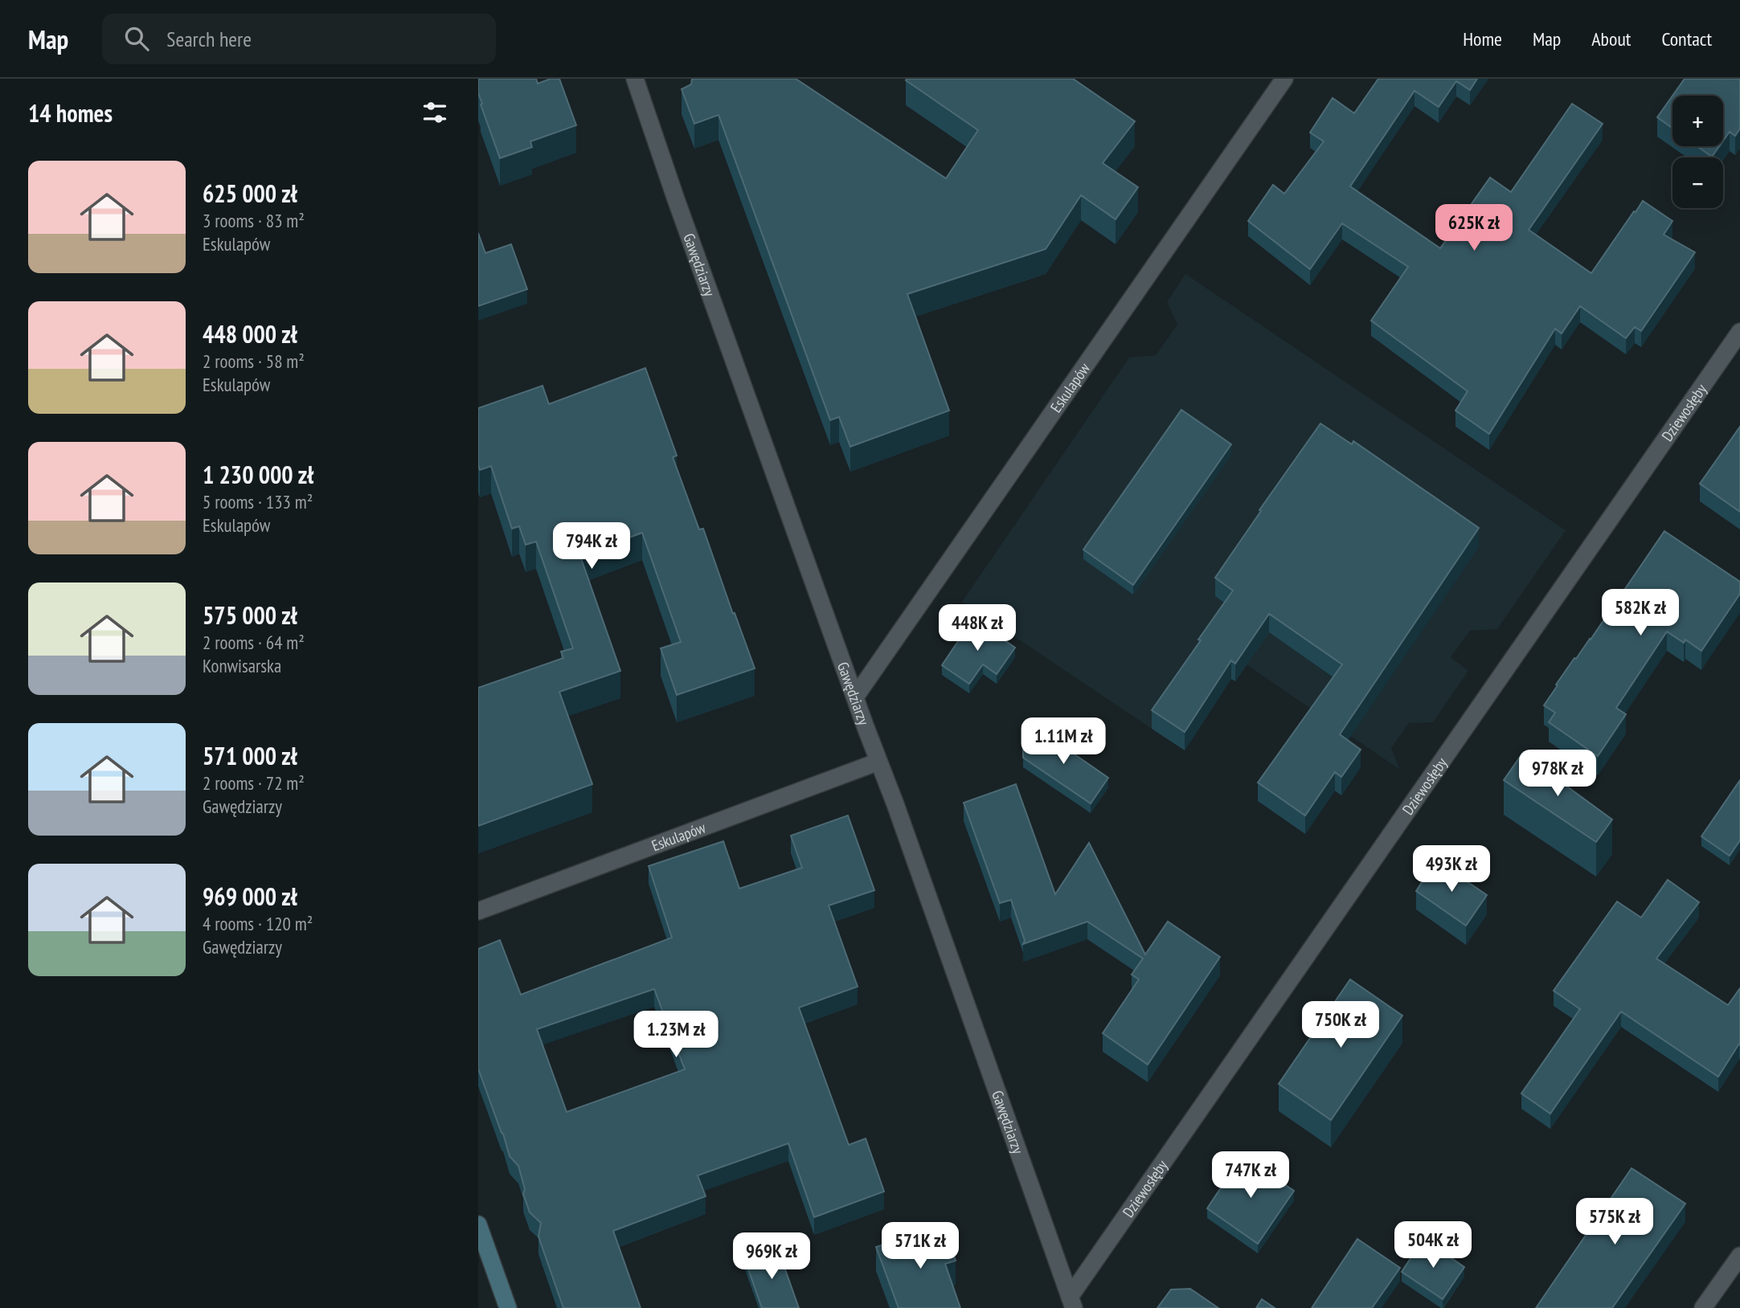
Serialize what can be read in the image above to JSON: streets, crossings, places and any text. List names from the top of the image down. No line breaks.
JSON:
{"streets":{"street":["Gawędziarzy","Eskulapów","Dziewosłęby"]},"crossings":[["Gawędziarzy","Eskulapów"],["Gawędziarzy","Dziewosłęby"]],"page":{"header":"Map","search":"Search here","nav":["Home","Map","About","Contact"],"heading":"14 homes","map_buttons":["+","−"],"list":[{"name":"625 000 zł","note":"3 rooms · 83 m² · Eskulapów"},{"name":"448 000 zł","note":"2 rooms · 58 m² · Eskulapów"},{"name":"1 230 000 zł","note":"5 rooms · 133 m² · Eskulapów"},{"name":"575 000 zł","note":"2 rooms · 64 m² · Konwisarska"},{"name":"571 000 zł","note":"2 rooms · 72 m² · Gawędziarzy"},{"name":"969 000 zł","note":"4 rooms · 120 m² · Gawędziarzy"}],"price":["625K zł","794K zł","582K zł","448K zł","1.11M zł","978K zł","493K zł","750K zł","1.23M zł","747K zł","575K zł","504K zł","571K zł","969K zł"]}}
